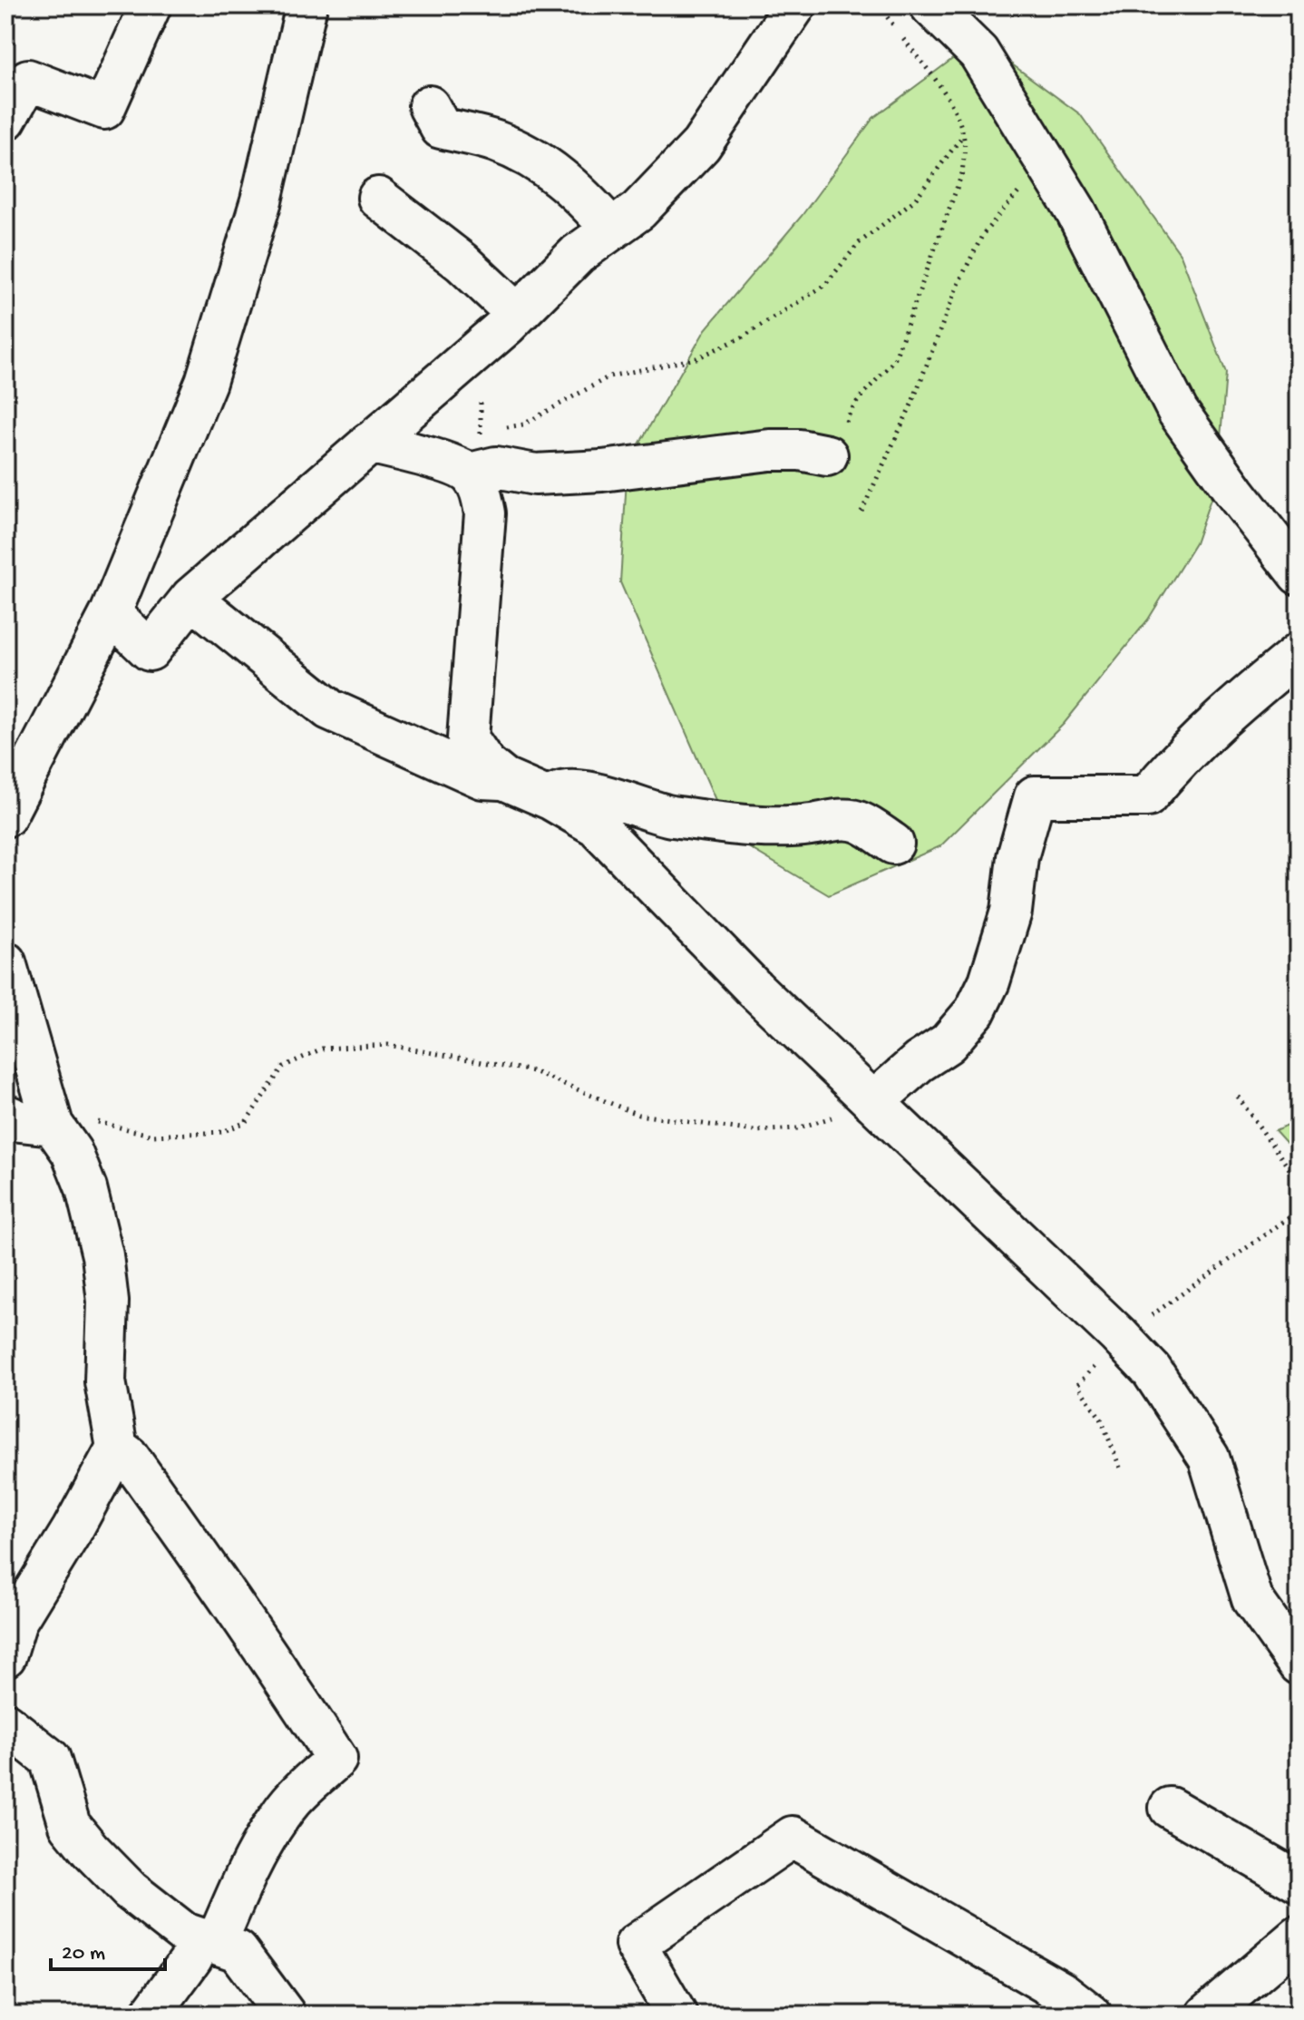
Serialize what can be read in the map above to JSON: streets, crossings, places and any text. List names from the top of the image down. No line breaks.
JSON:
{"scale_bar":"20 m"}
